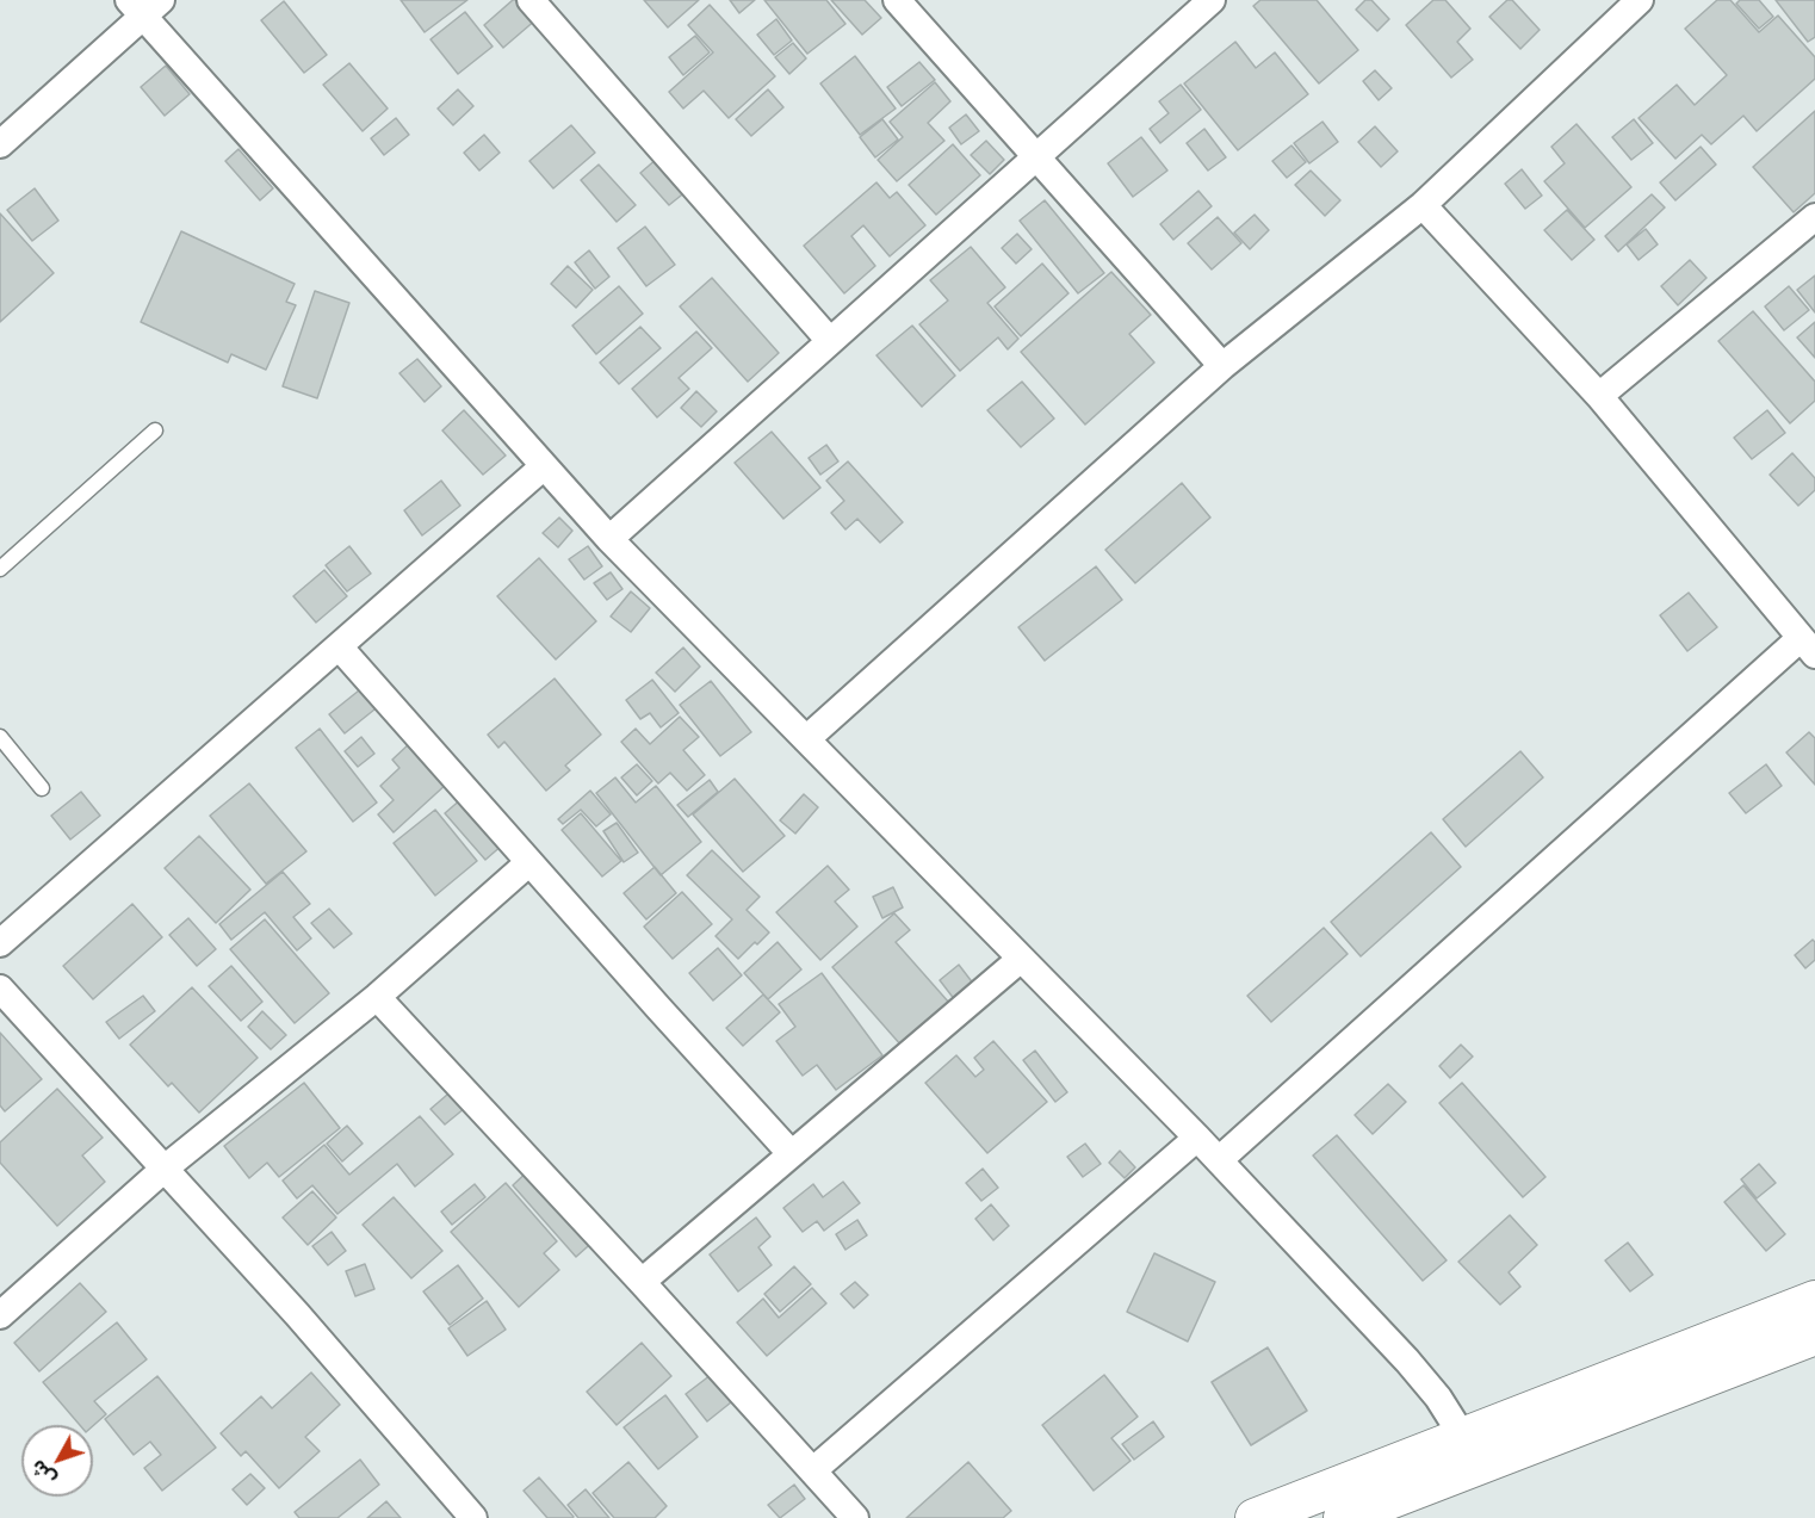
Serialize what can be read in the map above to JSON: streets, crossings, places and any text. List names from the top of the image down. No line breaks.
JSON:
{"north":"bottom left"}
